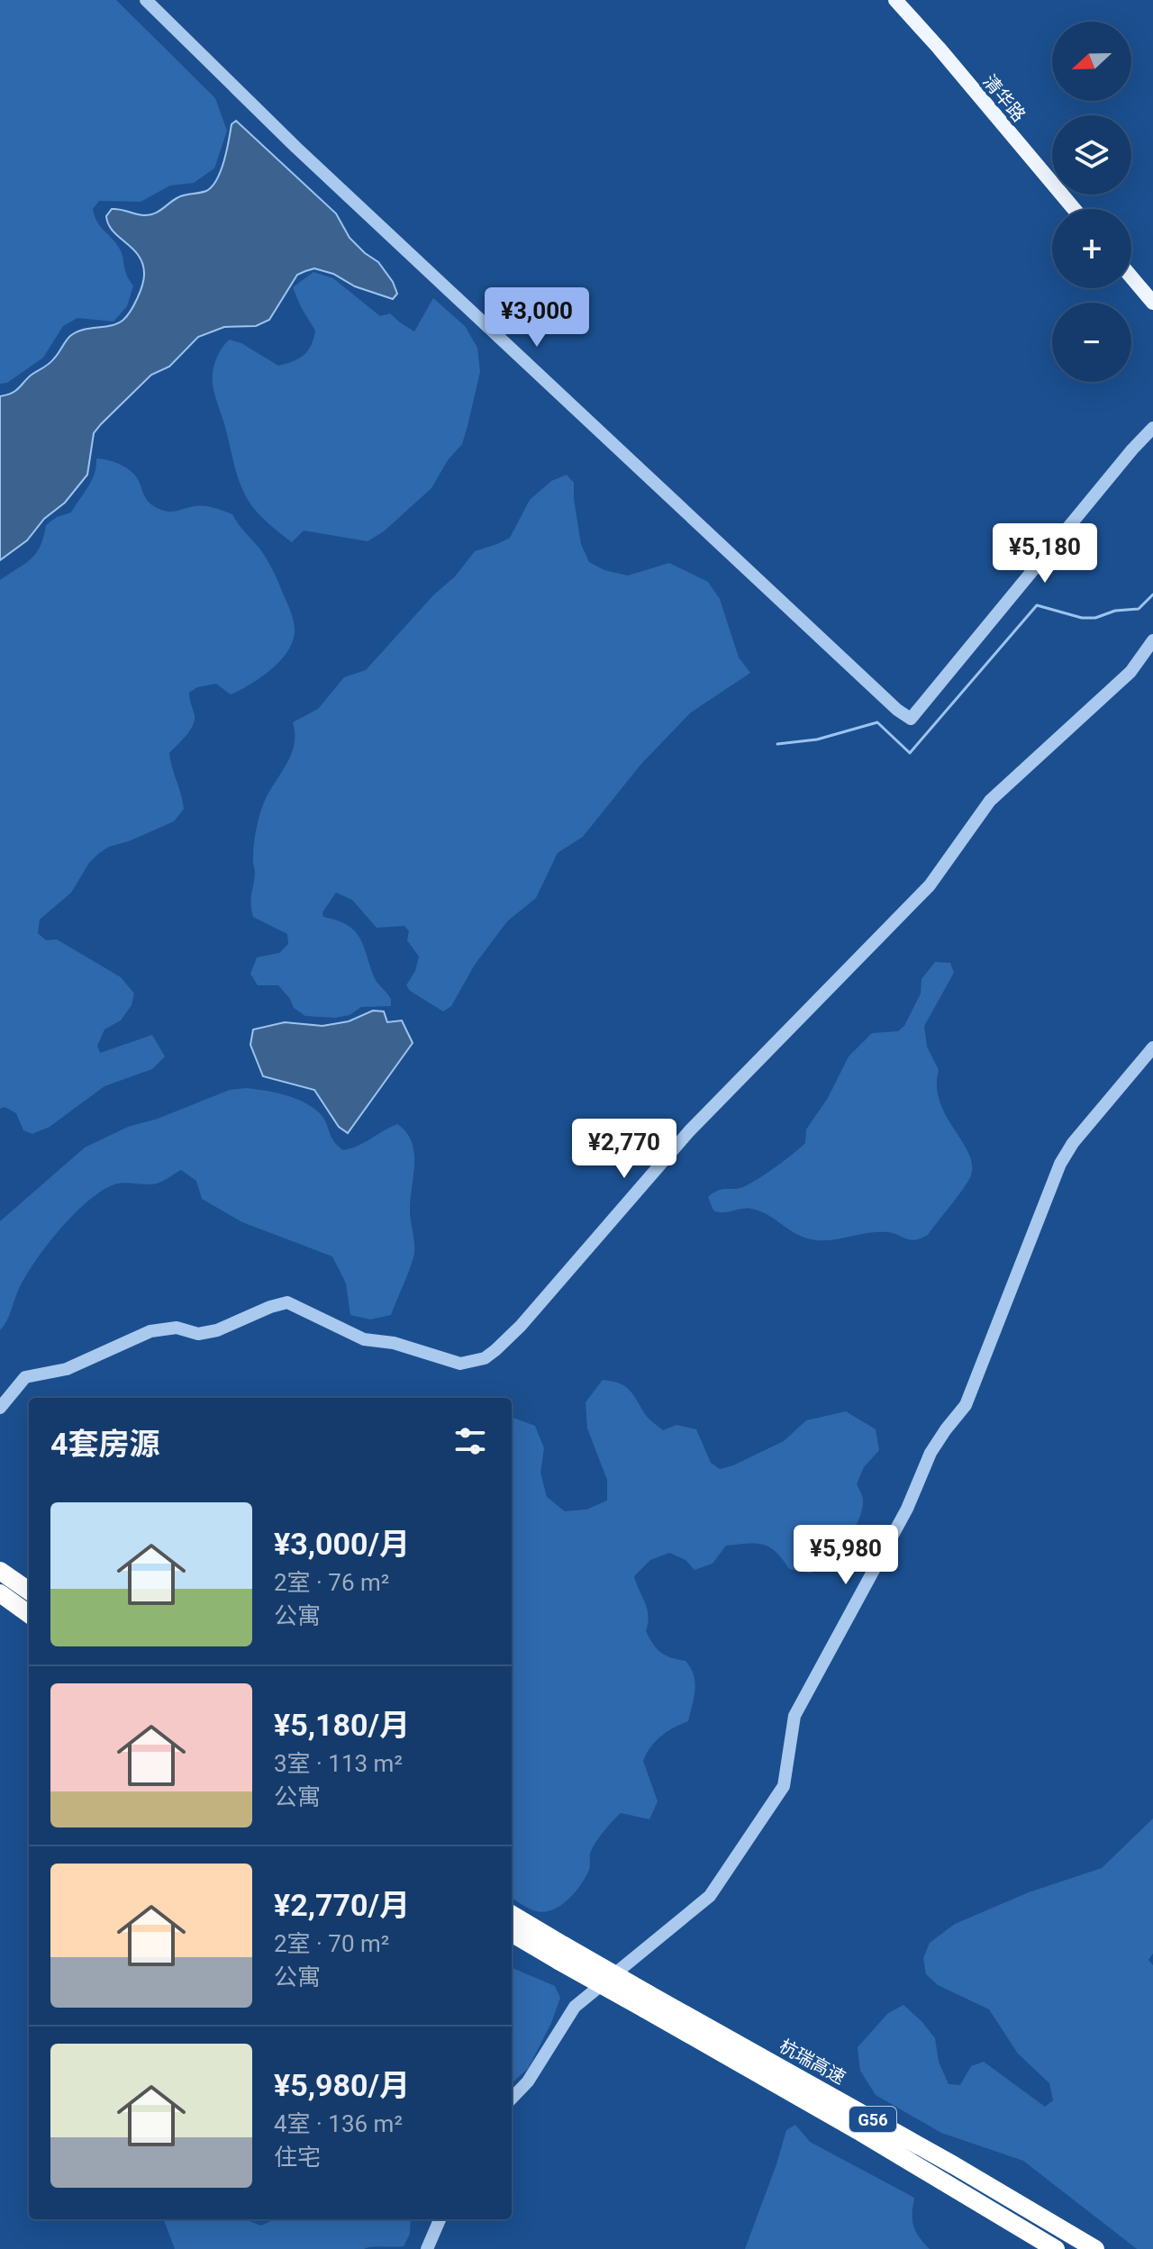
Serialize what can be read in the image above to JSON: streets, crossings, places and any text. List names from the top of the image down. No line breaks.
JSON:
{"streets":{"highway":["杭瑞高速","G56"],"main road":["清华路"]},"north":"left","page":{"map_buttons":["+","−"],"price":["¥3,000","¥5,180","¥2,770","¥5,980"],"heading":"4套房源","list":[{"name":"¥3,000/月","note":"2室 · 76 m² · 公寓"},{"name":"¥5,180/月","note":"3室 · 113 m² · 公寓"},{"name":"¥2,770/月","note":"2室 · 70 m² · 公寓"},{"name":"¥5,980/月","note":"4室 · 136 m² · 住宅"}]}}
